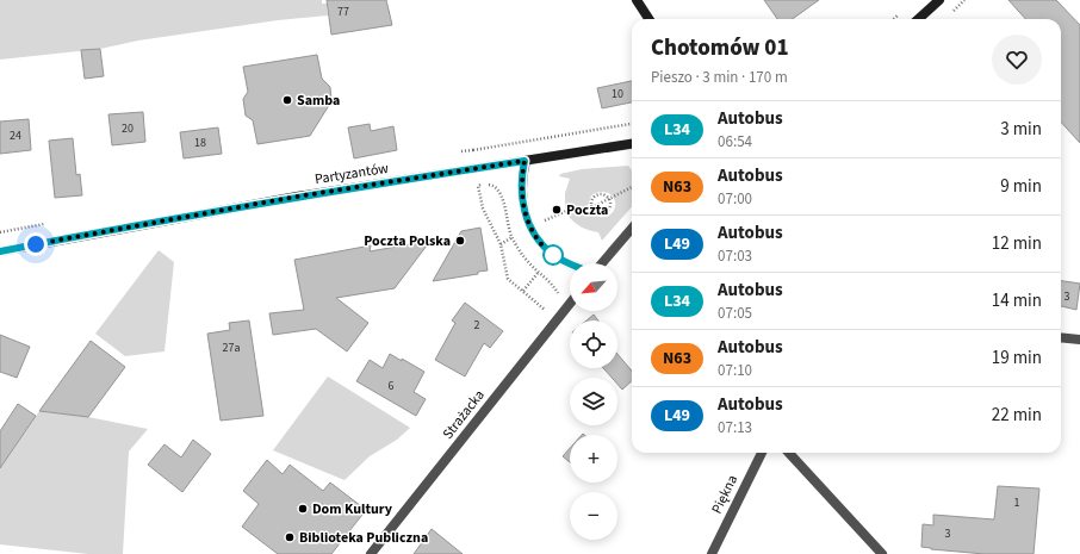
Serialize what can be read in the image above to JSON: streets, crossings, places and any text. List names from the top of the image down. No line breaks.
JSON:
{"streets":{"street":["Partyzantów","Strażacka","Piękna"]},"places":["Samba","Poczta","Poczta Polska","Dom Kultury","Biblioteka Publiczna"],"lines":["bus line L34"],"house_numbers":["77","10","20","24","18","3","2","27a","6","1","3"],"north":"bottom left","page":{"heading":["Chotomów 01","Pieszo · 3 min · 170 m"],"list":[{"mark":"L34","name":"Autobus","note":"06:54","value":"3 min"},{"mark":"N63","name":"Autobus","note":"07:00","value":"9 min"},{"mark":"L49","name":"Autobus","note":"07:03","value":"12 min"},{"mark":"L34","name":"Autobus","note":"07:05","value":"14 min"},{"mark":"N63","name":"Autobus","note":"07:10","value":"19 min"},{"mark":"L49","name":"Autobus","note":"07:13","value":"22 min"}],"map_buttons":["+","−"]}}
